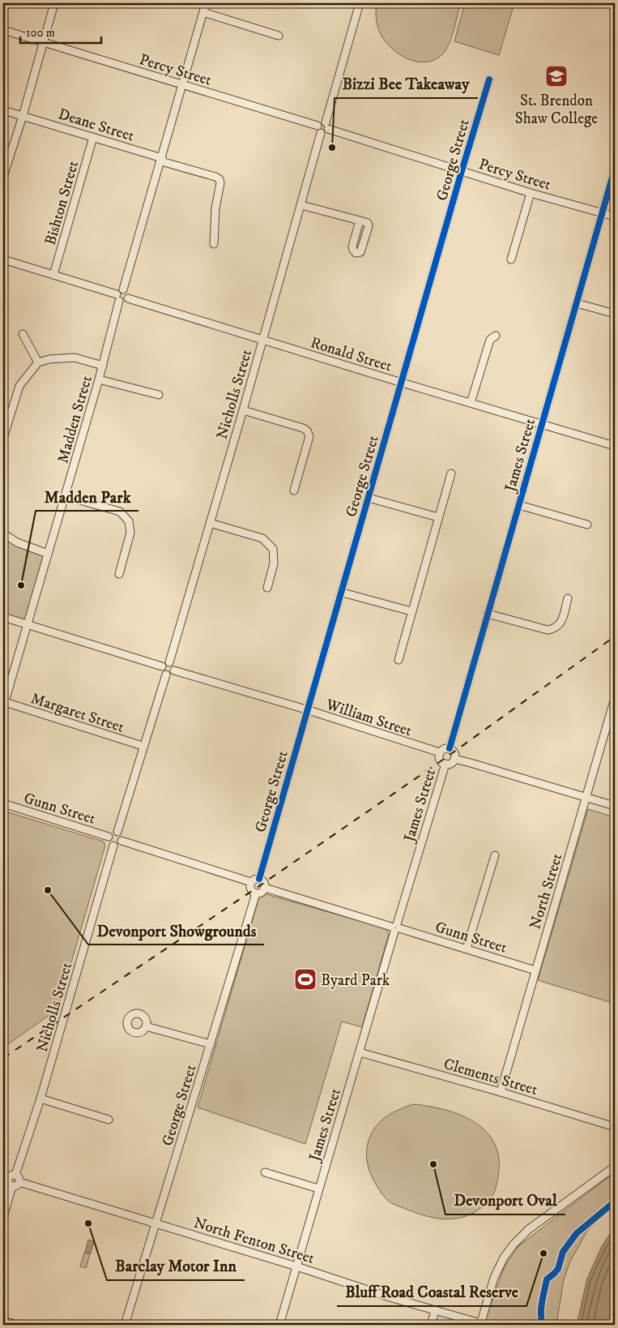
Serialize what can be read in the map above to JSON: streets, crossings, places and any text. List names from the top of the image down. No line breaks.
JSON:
{"streets":{"street":["Percy Street","Deane Street","George Street","Bishton Street","Ronald Street","Nicholls Street","Madden Street","James Street","Margaret Street","William Street","Gunn Street","North Street","Clements Street","North Fenton Street"]},"crossings":[["Percy Street","George Street"],["Percy Street","Nicholls Street"],["Percy Street","James Street"],["Deane Street","Bishton Street"],["George Street","Ronald Street"],["George Street","William Street"],["George Street","Gunn Street"],["George Street","North Fenton Street"],["Ronald Street","Nicholls Street"],["Ronald Street","Madden Street"],["Ronald Street","James Street"],["Nicholls Street","William Street"],["Nicholls Street","Gunn Street"],["Nicholls Street","North Fenton Street"],["Madden Street","Margaret Street"],["James Street","William Street"],["James Street","Gunn Street"],["James Street","Clements Street"],["James Street","North Fenton Street"],["Gunn Street","North Street"],["North Street","Clements Street"]],"places":{"school or university":["St. Brendon Shaw College"],"other":["Bizzi Bee Takeaway","Madden Park","Devonport Showgrounds","Devonport Oval","Barclay Motor Inn","Bluff Road Coastal Reserve"],"sports":["Byard Park"]},"scale_bar":"100 m"}
